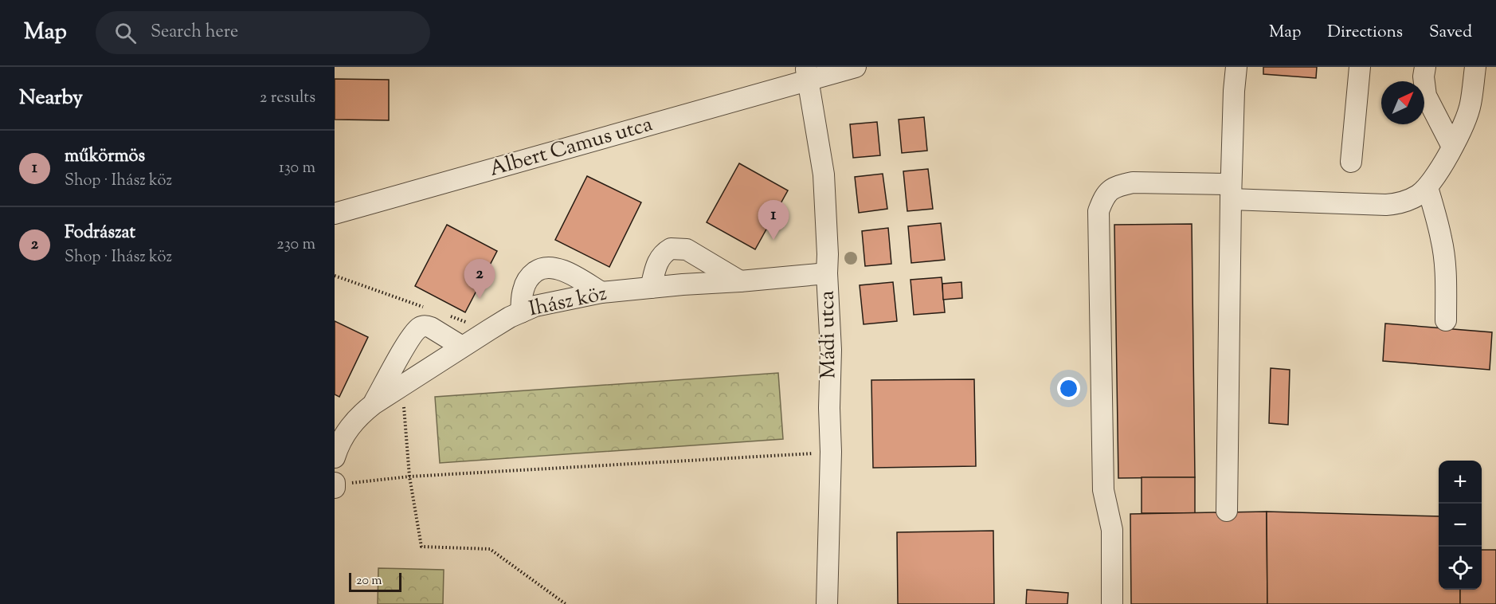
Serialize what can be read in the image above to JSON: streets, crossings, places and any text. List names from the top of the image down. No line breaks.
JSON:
{"streets":{"street":["Albert Camus utca","Ihász köz","Mádi utca"]},"crossings":[["Albert Camus utca","Mádi utca"],["Ihász köz","Mádi utca"]],"scale_bar":"20 m","north":"top right","page":{"header":"Map","search":"Search here","nav":["Map","Directions","Saved"],"heading":["Nearby","2 results"],"list":[{"mark":"1","name":"műkörmös","note":"Shop · Ihász köz","value":"130 m"},{"mark":"2","name":"Fodrászat","note":"Shop · Ihász köz","value":"230 m"}],"pins":["1","2"],"map_buttons":["+","−"],"scale":"20 m"}}
